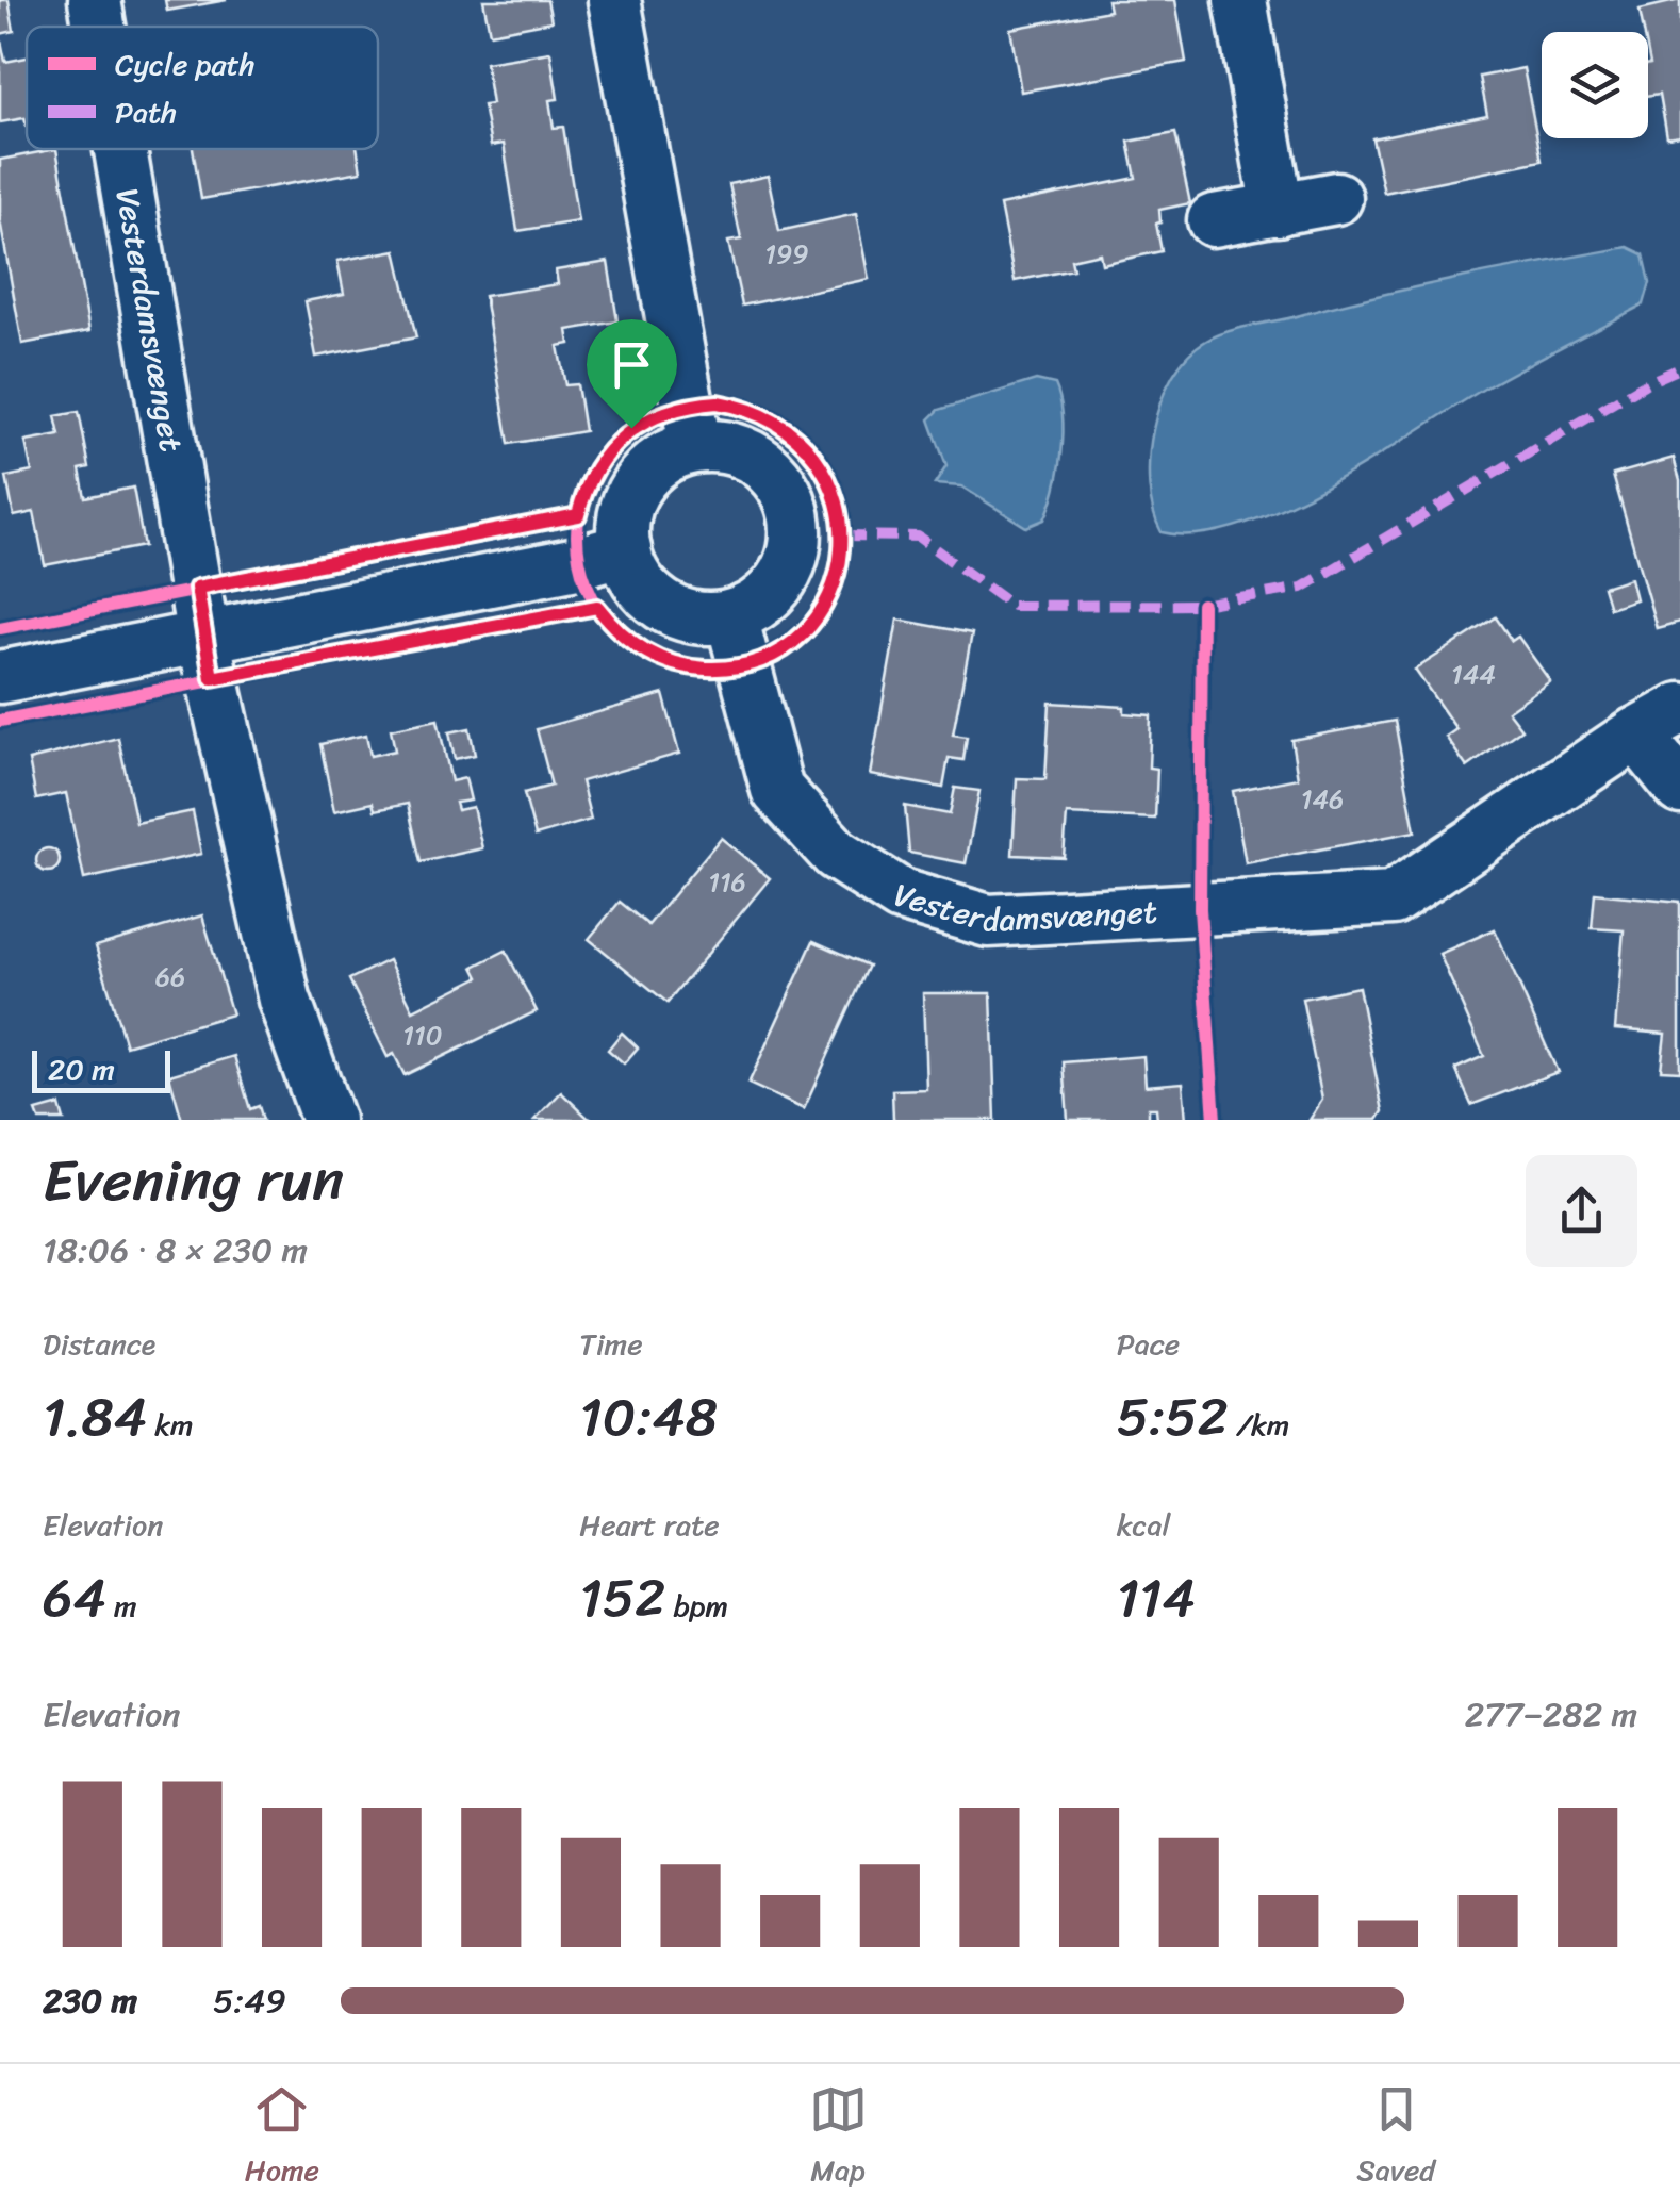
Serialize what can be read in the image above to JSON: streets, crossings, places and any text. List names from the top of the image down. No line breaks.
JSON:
{"streets":{"street":["Vesterdamsvænget"]},"house_numbers":["199","144","146","116","66","110"],"legend":["Cycle path","Path"],"scale_bar":"20 m","page":{"scale":"20 m","heading":["Evening run","18:06 · 8 × 230 m"],"stats":[["Distance","1.84 km"],["Time","10:48"],["Pace","5:52 /km"],["Elevation","64 m"],["Heart rate","152 bpm"],["kcal","114"]],"chart":["Elevation","277–282 m"],"list":[{"name":"230 m","note":"5:49"}],"tabs":["Home","Map","Saved"]}}
